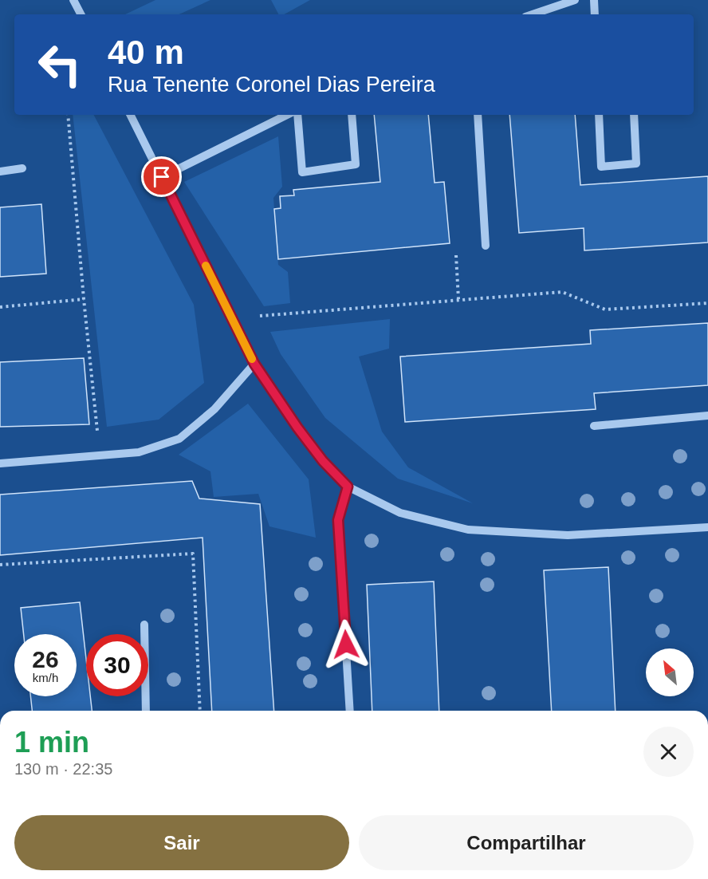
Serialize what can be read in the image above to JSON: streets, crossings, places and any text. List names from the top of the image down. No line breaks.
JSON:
{"north":"top left","page":{"turn":["40 m","Rua Tenente Coronel Dias Pereira"],"speed":"26 km/h","limit":"30","heading":["1 min","130 m · 22:35"],"buttons":["Sair","Compartilhar"]}}
